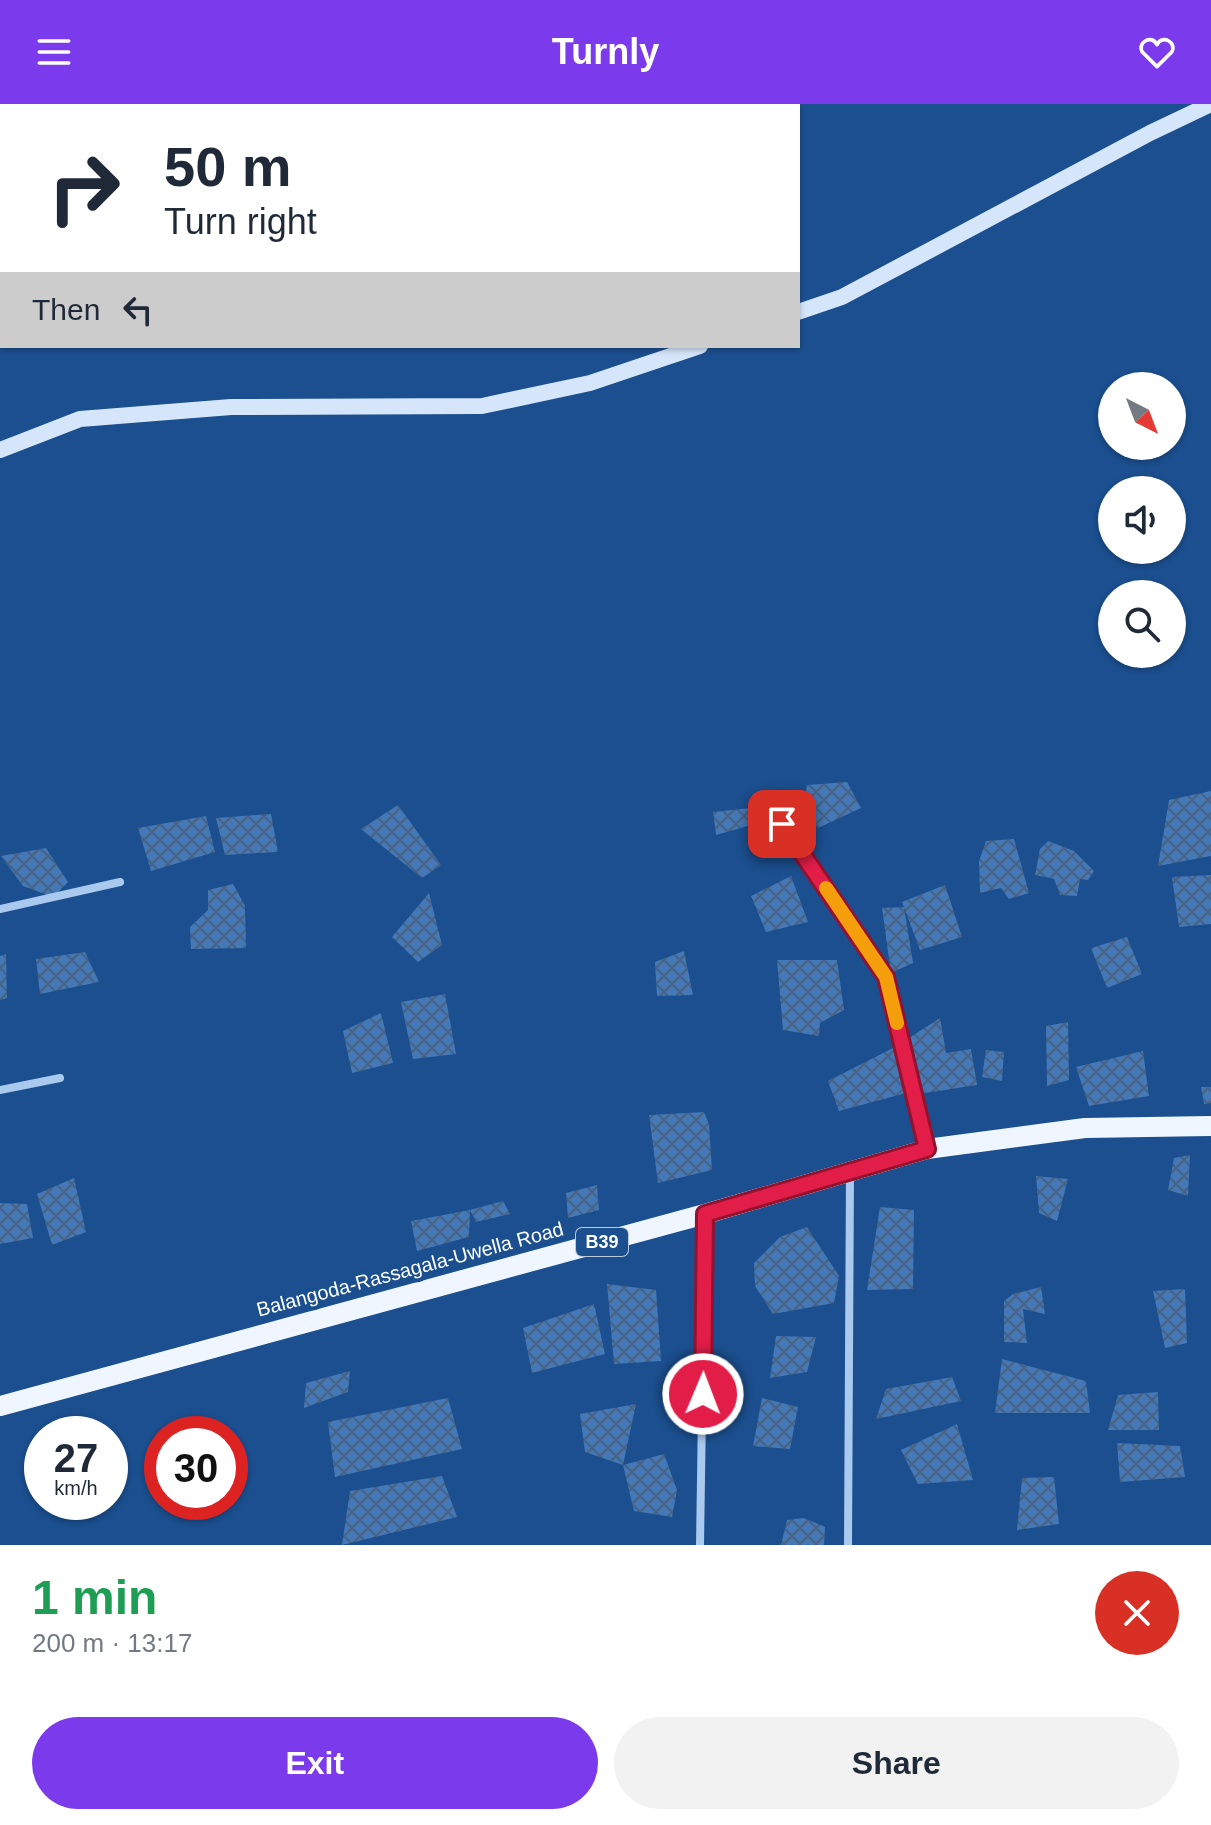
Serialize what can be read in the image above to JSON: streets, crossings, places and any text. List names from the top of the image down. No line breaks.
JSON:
{"streets":{"main road":["B39","Balangoda-Rassagala-Uwella Road"]},"north":"bottom right","page":{"header":"Turnly","turn":["50 m","Turn right"],"then":"Then","speed":"27 km/h","limit":"30","heading":["1 min","200 m · 13:17"],"buttons":["Exit","Share"]}}
